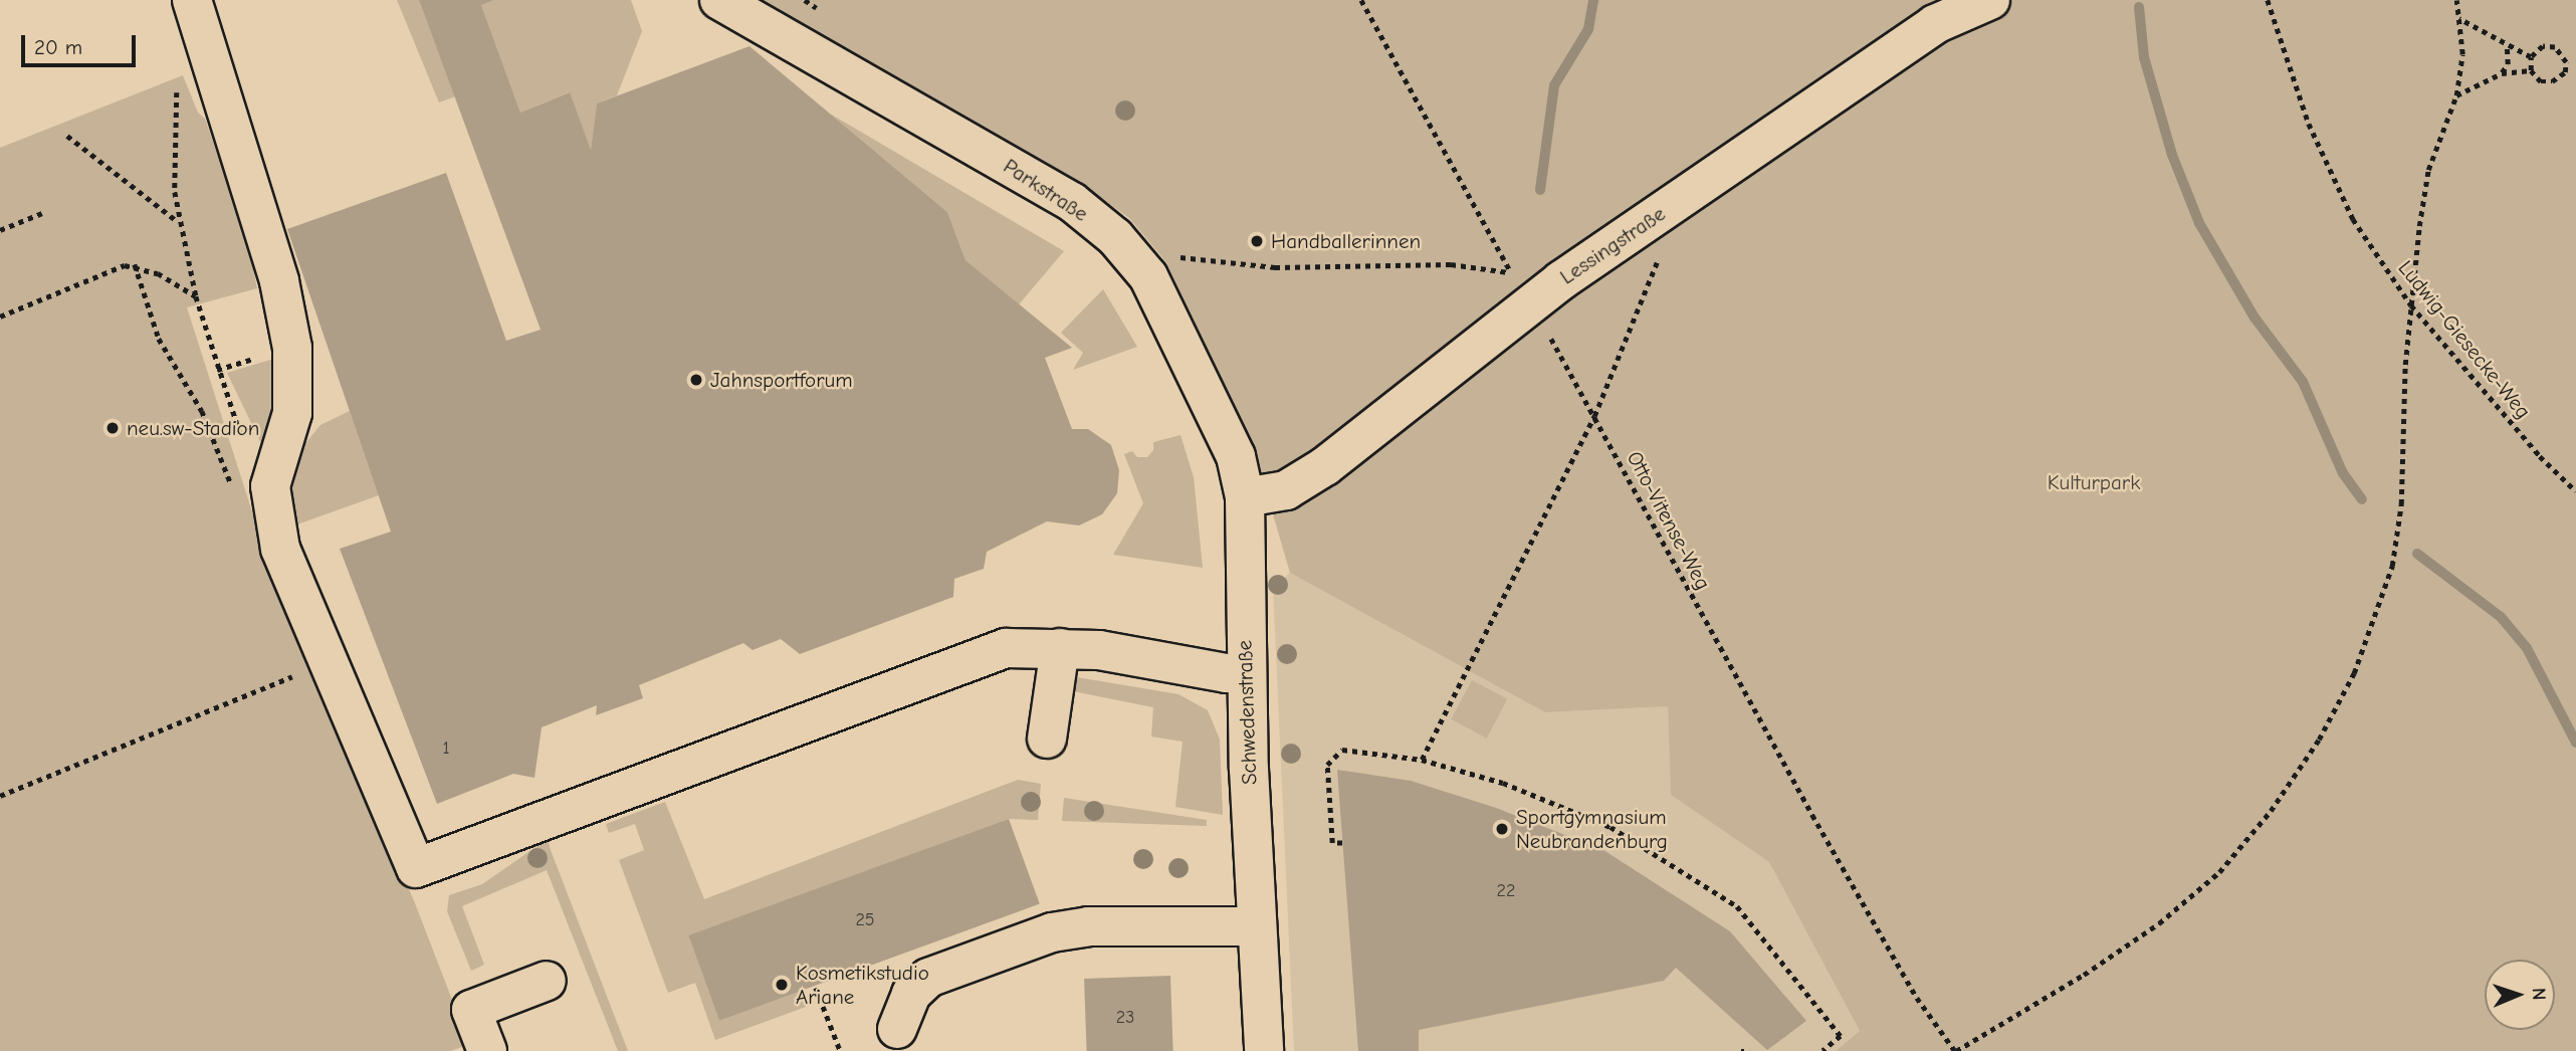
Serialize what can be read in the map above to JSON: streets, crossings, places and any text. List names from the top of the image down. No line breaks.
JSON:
{"streets":{"street":["Parkstraße","Lessingstraße","Schwedenstraße"],"path":["Ludwig-Giesecke-Weg","Otto-Vitense-Weg"]},"crossings":[["Parkstraße","Lessingstraße"],["Parkstraße","Schwedenstraße"],["Lessingstraße","Otto-Vitense-Weg"],["Lessingstraße","Schwedenstraße"]],"parks":["Kulturpark"],"places":["Handballerinnen","Jahnsportforum","neu.sw-Stadion","Sportgymnasium Neubrandenburg","Kosmetikstudio Ariane"],"house_numbers":["1","22","25","23"],"scale_bar":"20 m","north":"right"}
